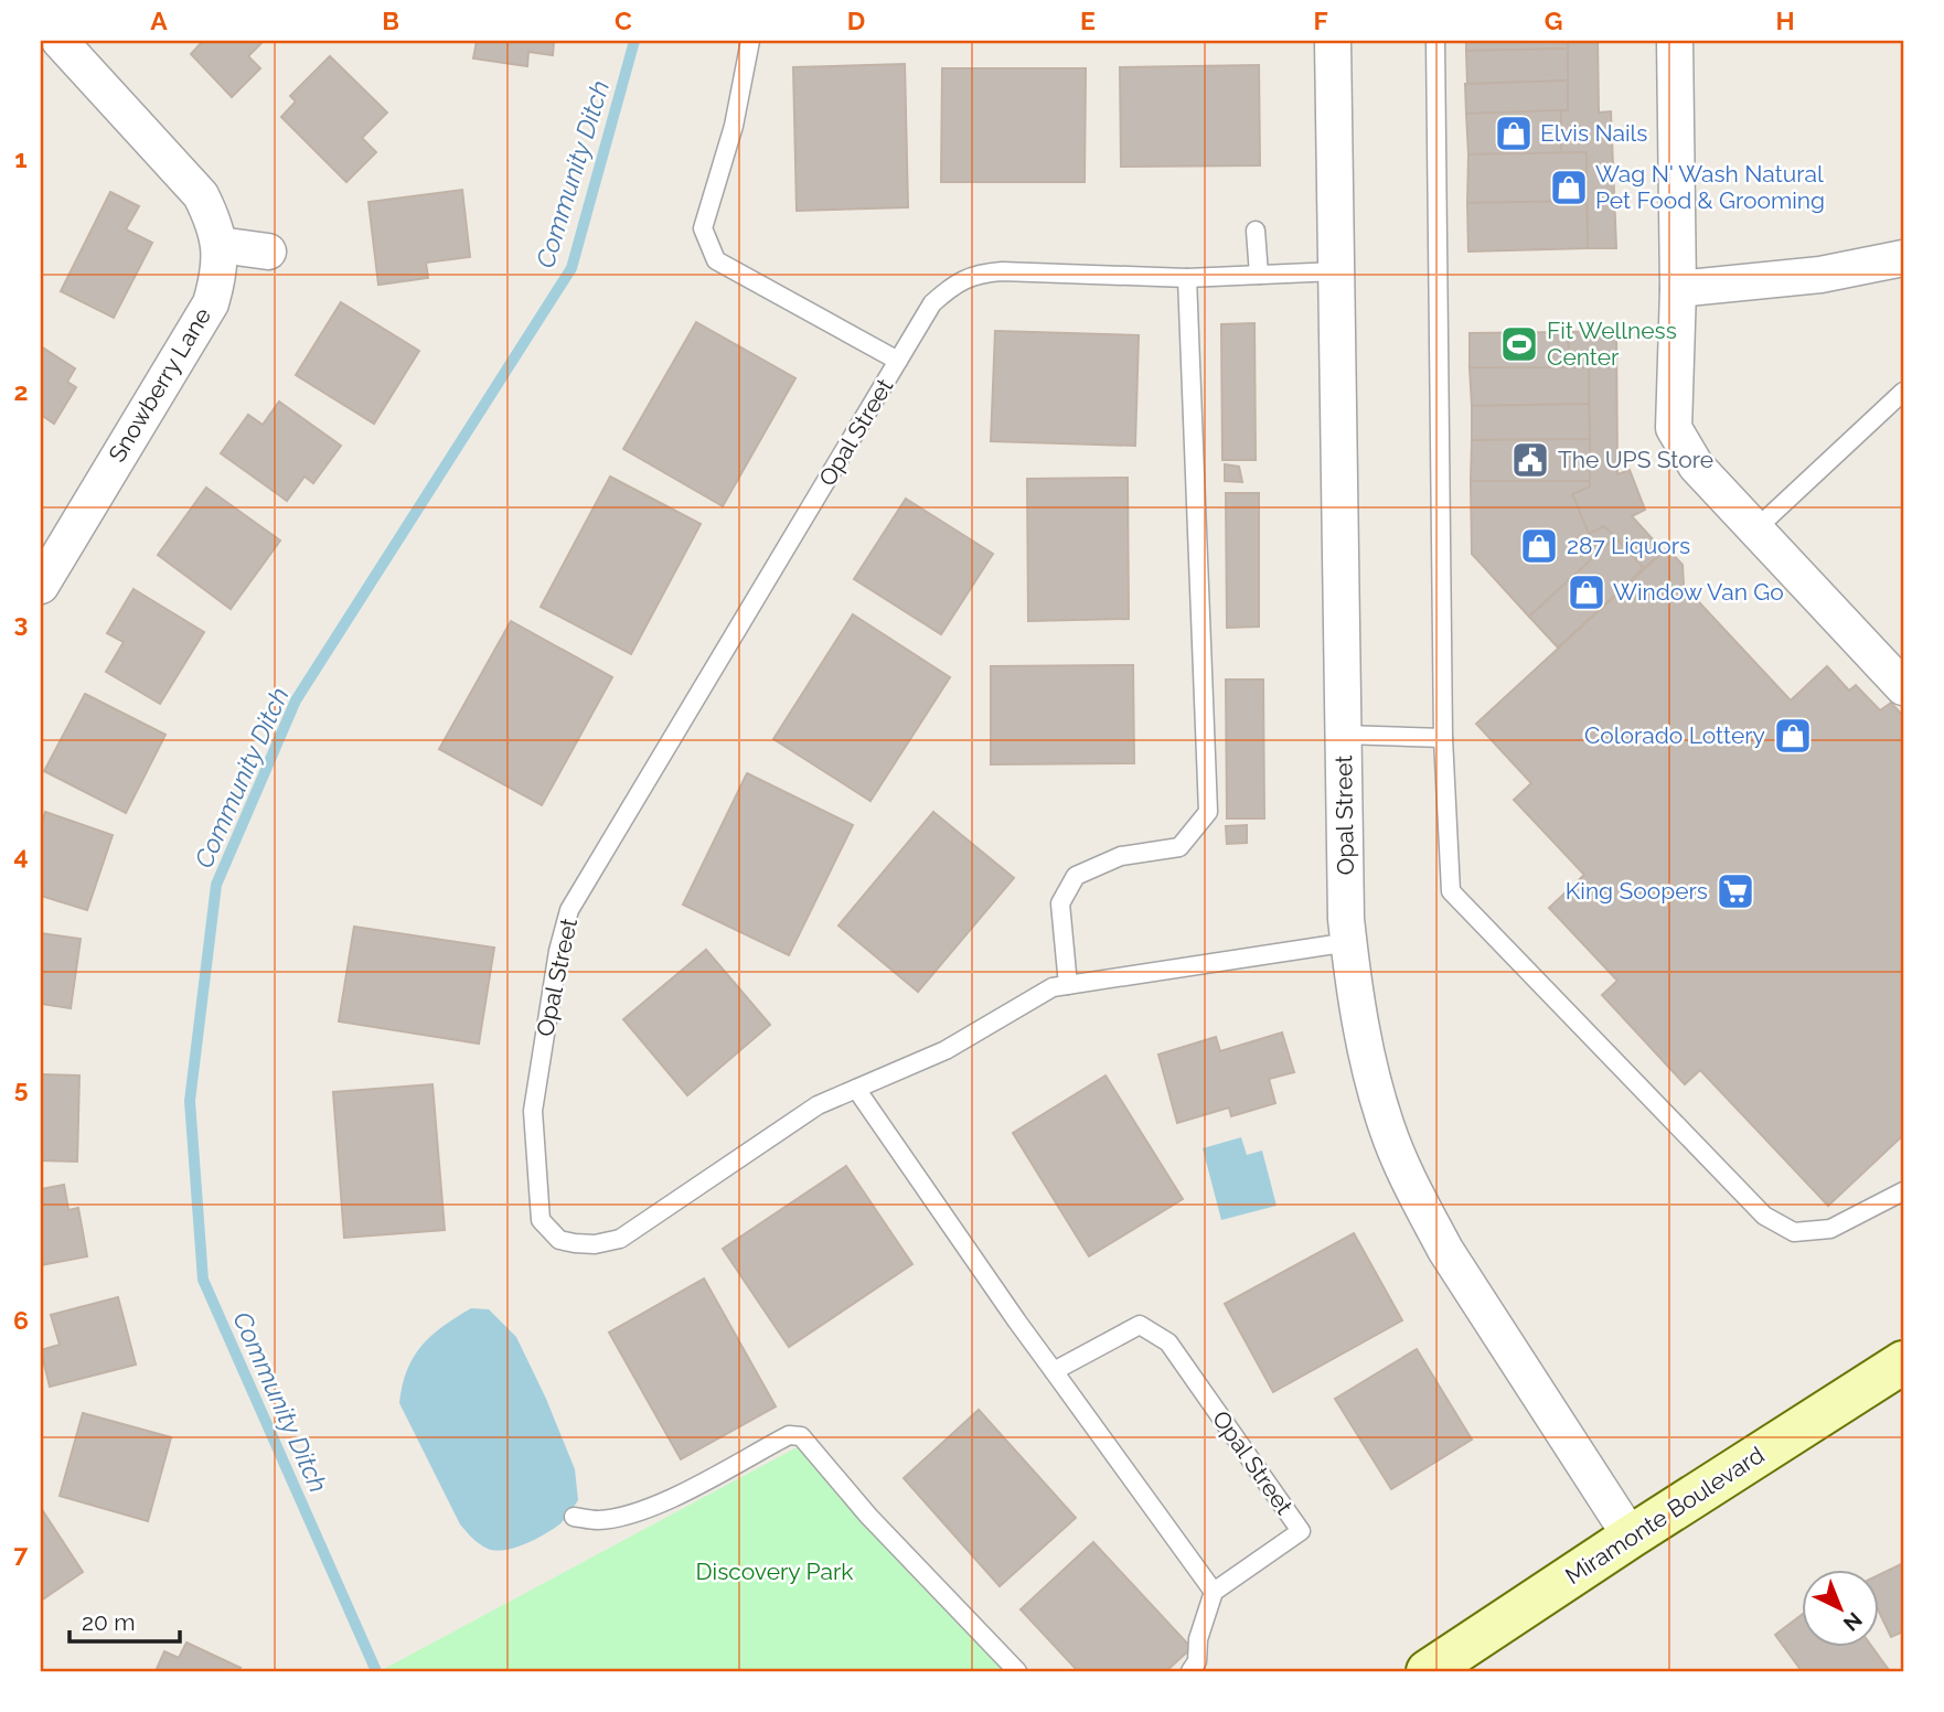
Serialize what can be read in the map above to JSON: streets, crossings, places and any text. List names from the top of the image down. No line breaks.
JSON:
{"streets":{"street":["Snowberry Lane","Opal Street","Miramonte Boulevard"]},"crossings":[["Opal Street","Miramonte Boulevard"]],"water":["Community Ditch"],"parks":["Discovery Park"],"places":{"shop":["Elvis Nails","Wag N' Wash Natural Pet Food & Grooming","287 Liquors","Window Van Go","Colorado Lottery"],"sports":["Fit Wellness Center"],"public building":["The UPS Store"],"supermarket":["King Soopers"]},"scale_bar":"20 m","north":"bottom right","grid":{"columns":["A","B","C","D","E","F","G","H"],"rows":["1","2","3","4","5","6","7"]}}
